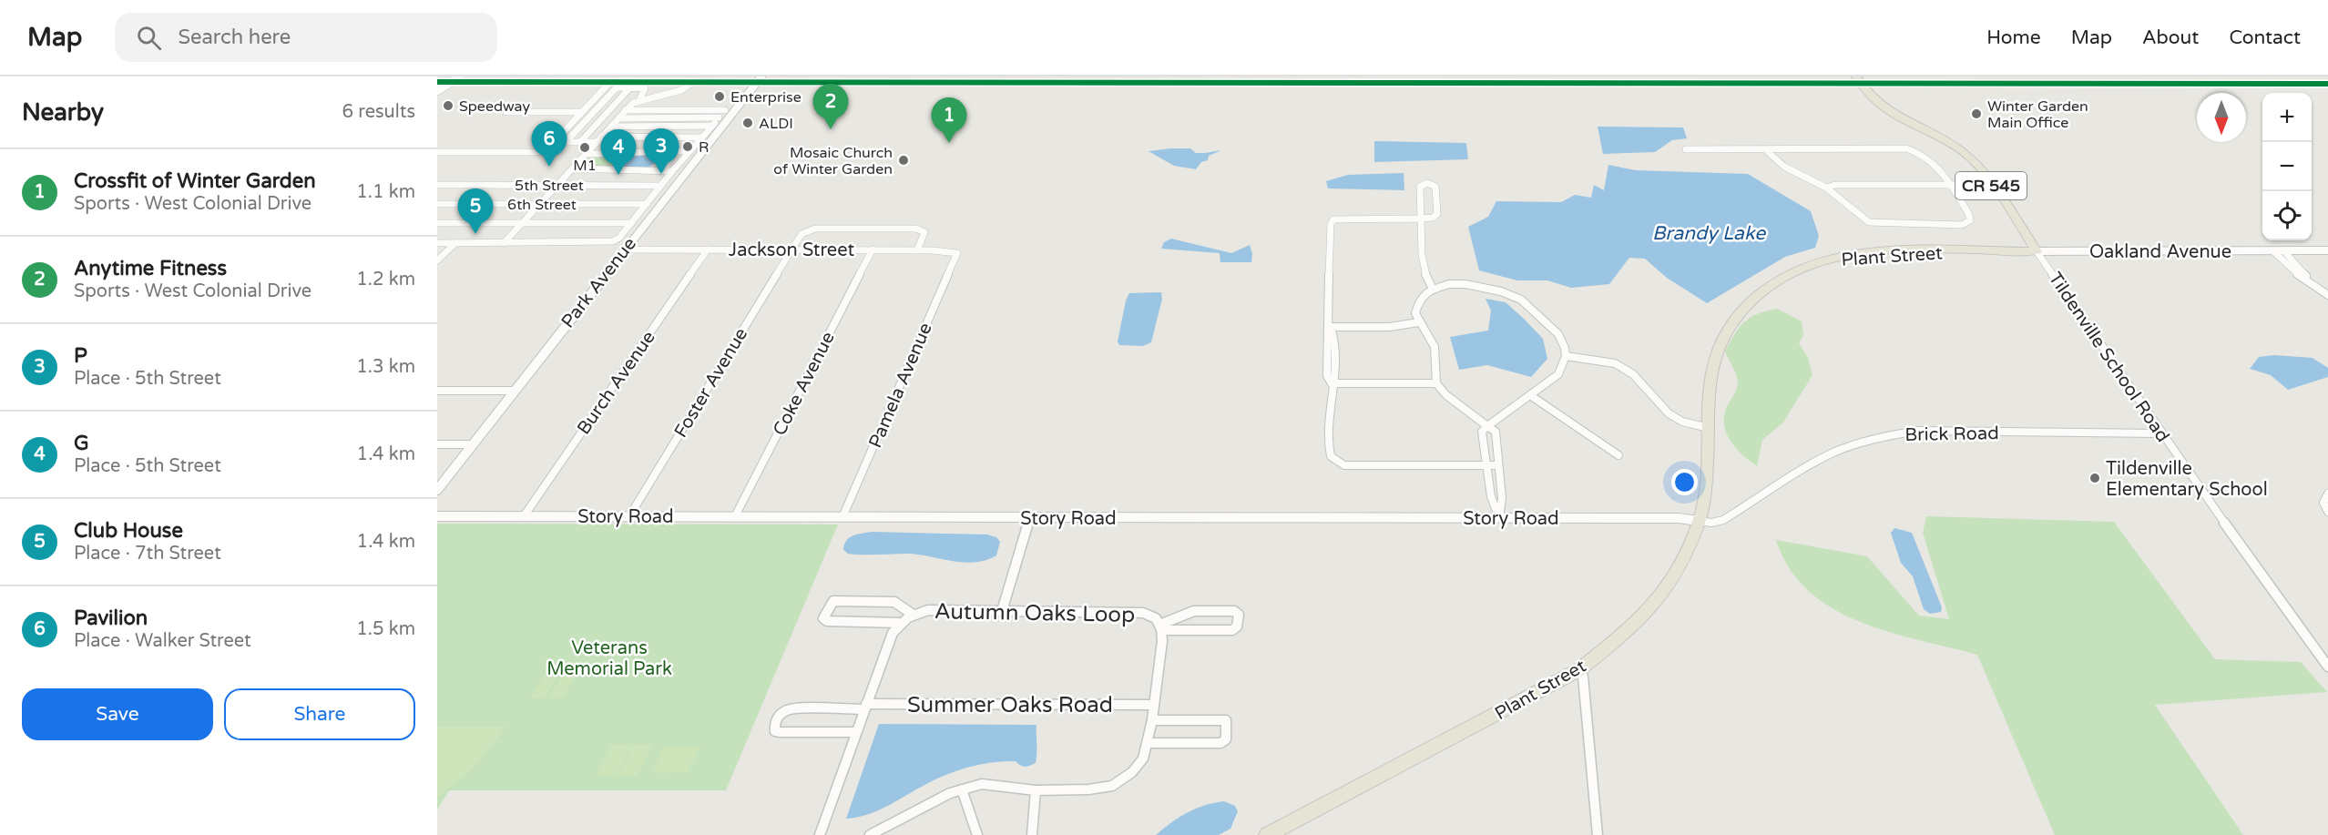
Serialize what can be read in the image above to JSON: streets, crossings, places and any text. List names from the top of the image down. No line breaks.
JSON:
{"streets":{"main road":["CR 545","Plant Street","Tildenville School Road"],"street":["5th Street","6th Street","Jackson Street","Oakland Avenue","Park Avenue","Burch Avenue","Foster Avenue","Coke Avenue","Pamela Avenue","Brick Road","Story Road","Autumn Oaks Loop","Summer Oaks Road"]},"crossings":[["Jackson Street","Park Avenue"],["Jackson Street","Burch Avenue"],["Jackson Street","Foster Avenue"],["Jackson Street","Coke Avenue"],["Jackson Street","Pamela Avenue"],["Oakland Avenue","Plant Street"],["Oakland Avenue","Tildenville School Road"],["Plant Street","Tildenville School Road"],["Plant Street","Brick Road"],["Plant Street","Story Road"],["Tildenville School Road","Brick Road"],["Burch Avenue","Story Road"],["Foster Avenue","Story Road"],["Coke Avenue","Story Road"],["Pamela Avenue","Story Road"],["Brick Road","Story Road"],["Autumn Oaks Loop","Summer Oaks Road"]],"water":["Brandy Lake"],"parks":["Veterans Memorial Park"],"places":["Enterprise","Speedway","Winter Garden Main Office","ALDI","R","M1","Mosaic Church of Winter Garden","Tildenville Elementary School"],"north":"bottom","page":{"header":"Map","search":"Search here","nav":["Home","Map","About","Contact"],"heading":["Nearby","6 results"],"pins":["2","1","6","3","4","5"],"map_buttons":["+","−"],"list":[{"mark":"1","name":"Crossfit of Winter Garden","note":"Sports · West Colonial Drive","value":"1.1 km"},{"mark":"2","name":"Anytime Fitness","note":"Sports · West Colonial Drive","value":"1.2 km"},{"mark":"3","name":"P","note":"Place · 5th Street","value":"1.3 km"},{"mark":"4","name":"G","note":"Place · 5th Street","value":"1.4 km"},{"mark":"5","name":"Club House","note":"Place · 7th Street","value":"1.4 km"},{"mark":"6","name":"Pavilion","note":"Place · Walker Street","value":"1.5 km"}],"buttons":["Save","Share"]}}
